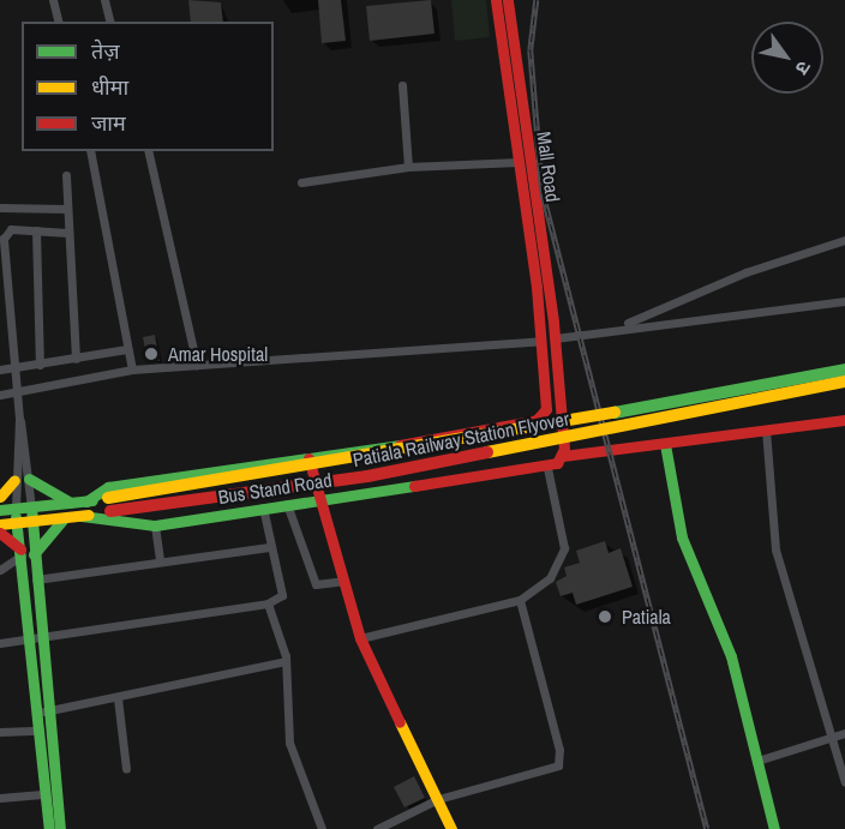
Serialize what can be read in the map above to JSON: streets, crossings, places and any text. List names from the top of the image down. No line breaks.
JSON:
{"streets":{"main road":["Mall Road","Patiala Railway Station Flyover","Bus Stand Road"]},"crossings":[["Mall Road","Bus Stand Road"],["Patiala Railway Station Flyover","Bus Stand Road"]],"places":["Amar Hospital","Patiala"],"legend":["तेज़","धीमा","जाम"],"north":"bottom right"}
